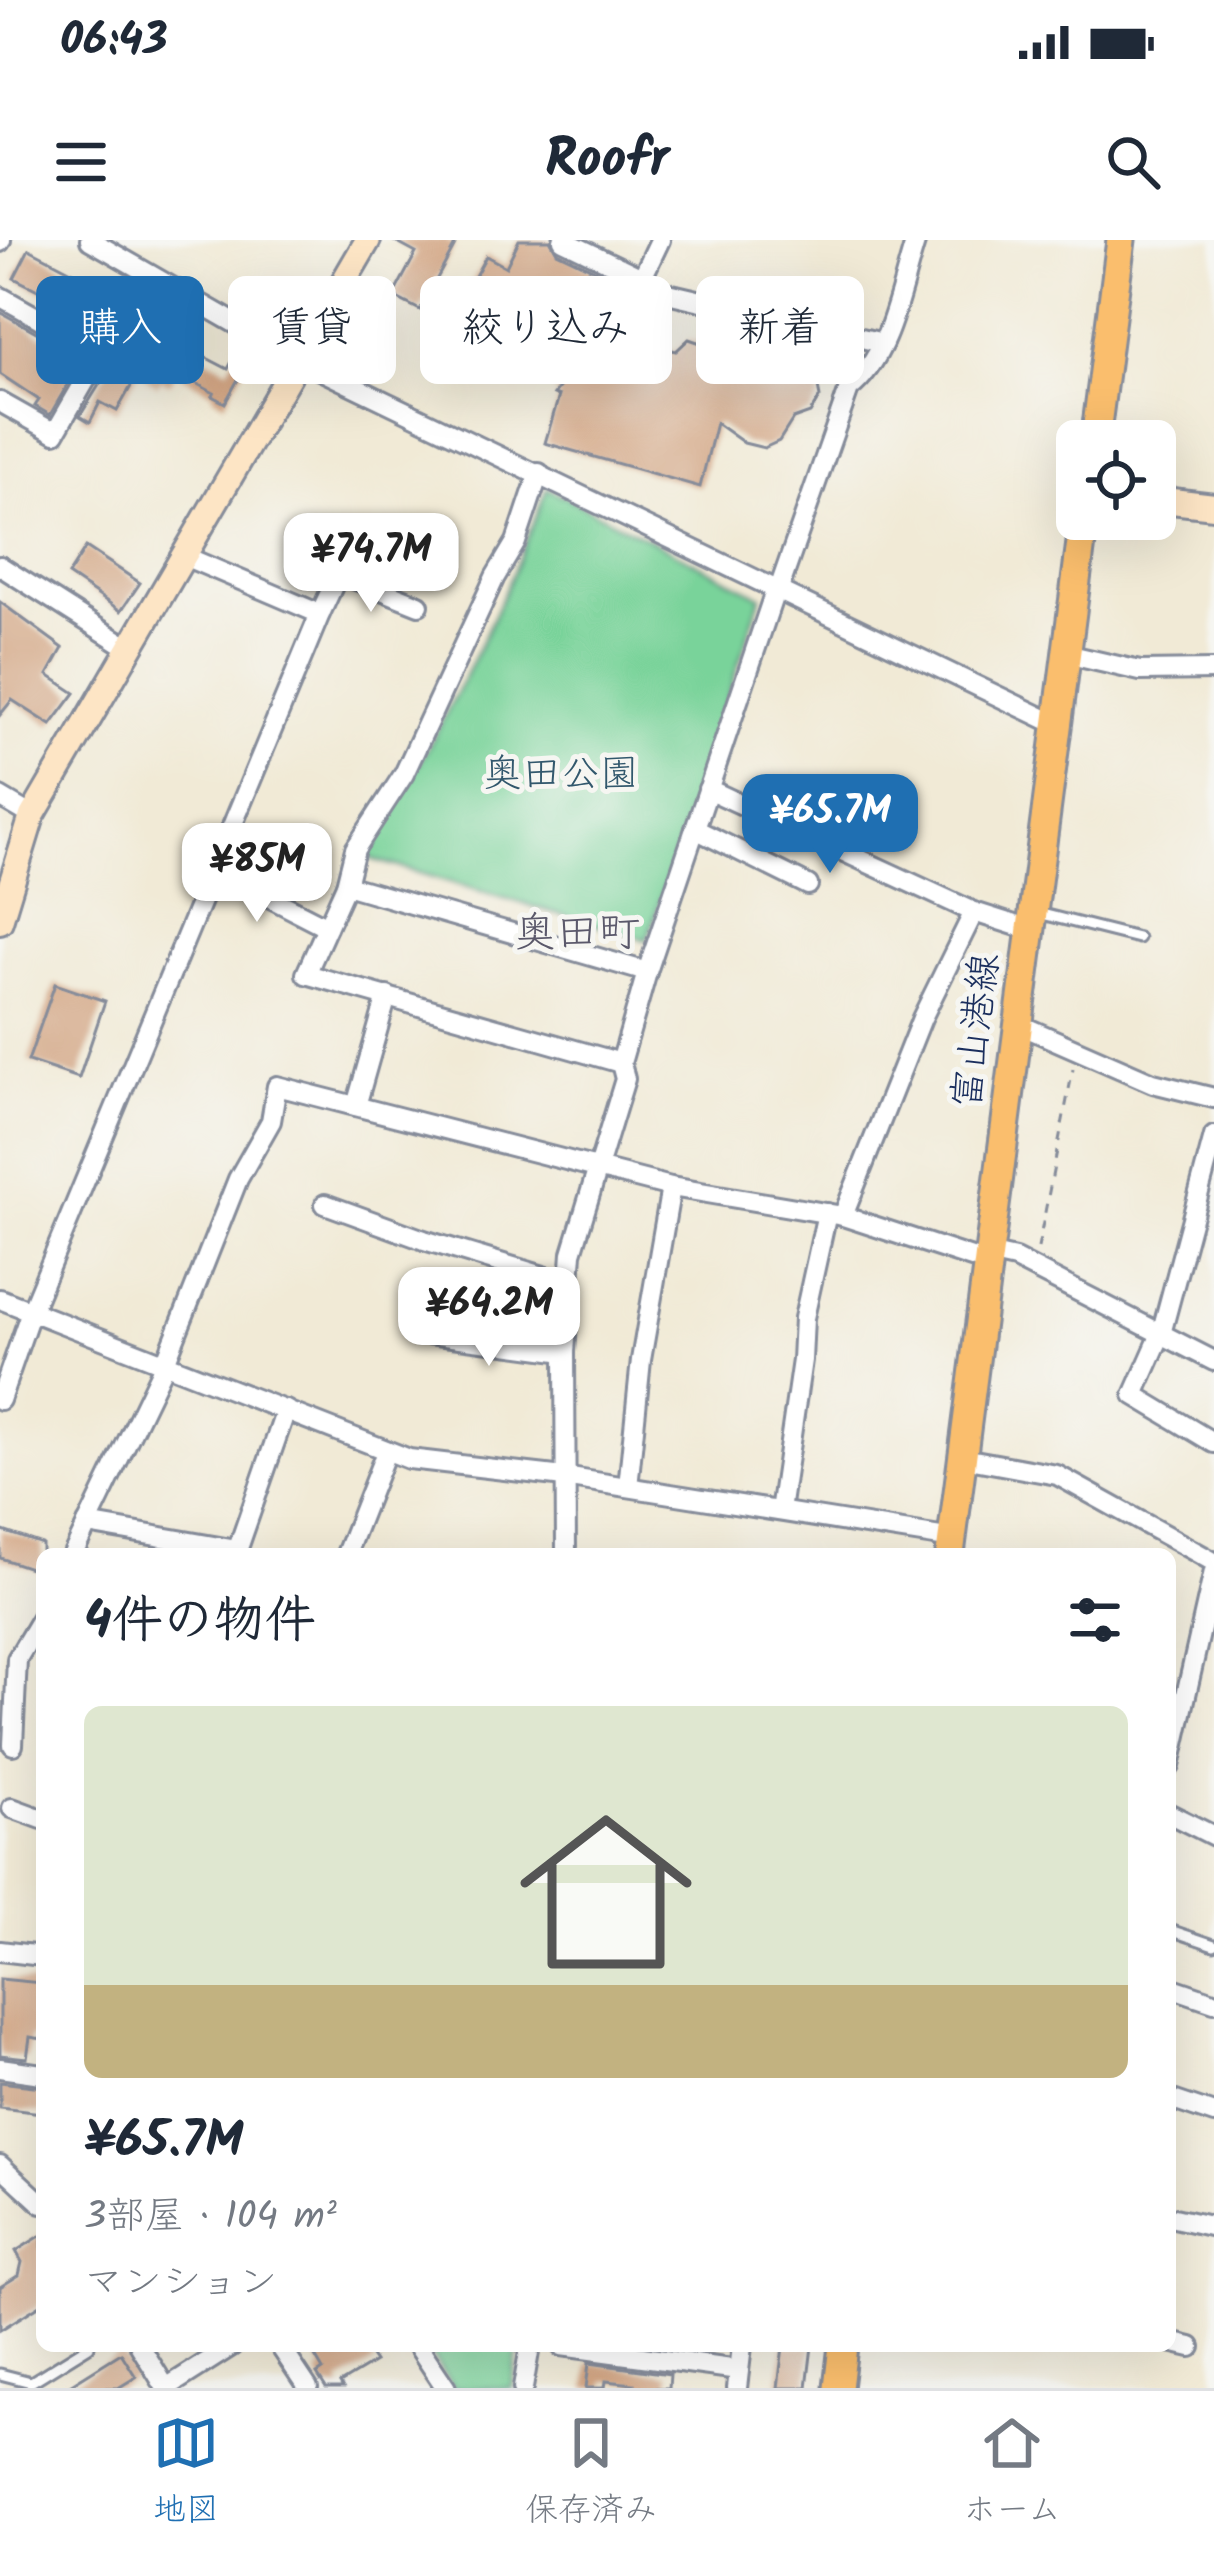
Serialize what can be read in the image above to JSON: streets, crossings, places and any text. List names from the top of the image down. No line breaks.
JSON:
{"streets":{"main road":["富山港線"]},"districts":["奥田町"],"parks":["奥田公園"],"page":{"status":"06:43","header":"Roofr","chip":["購入","賃貸","絞り込み","新着"],"price":["¥74.7M","¥65.7M","¥85M","¥64.2M"],"heading":"4件の物件","list":[{"name":"¥65.7M","note":"3部屋 · 104 m² · マンション"}],"tabs":["地図","保存済み","ホーム"]}}
